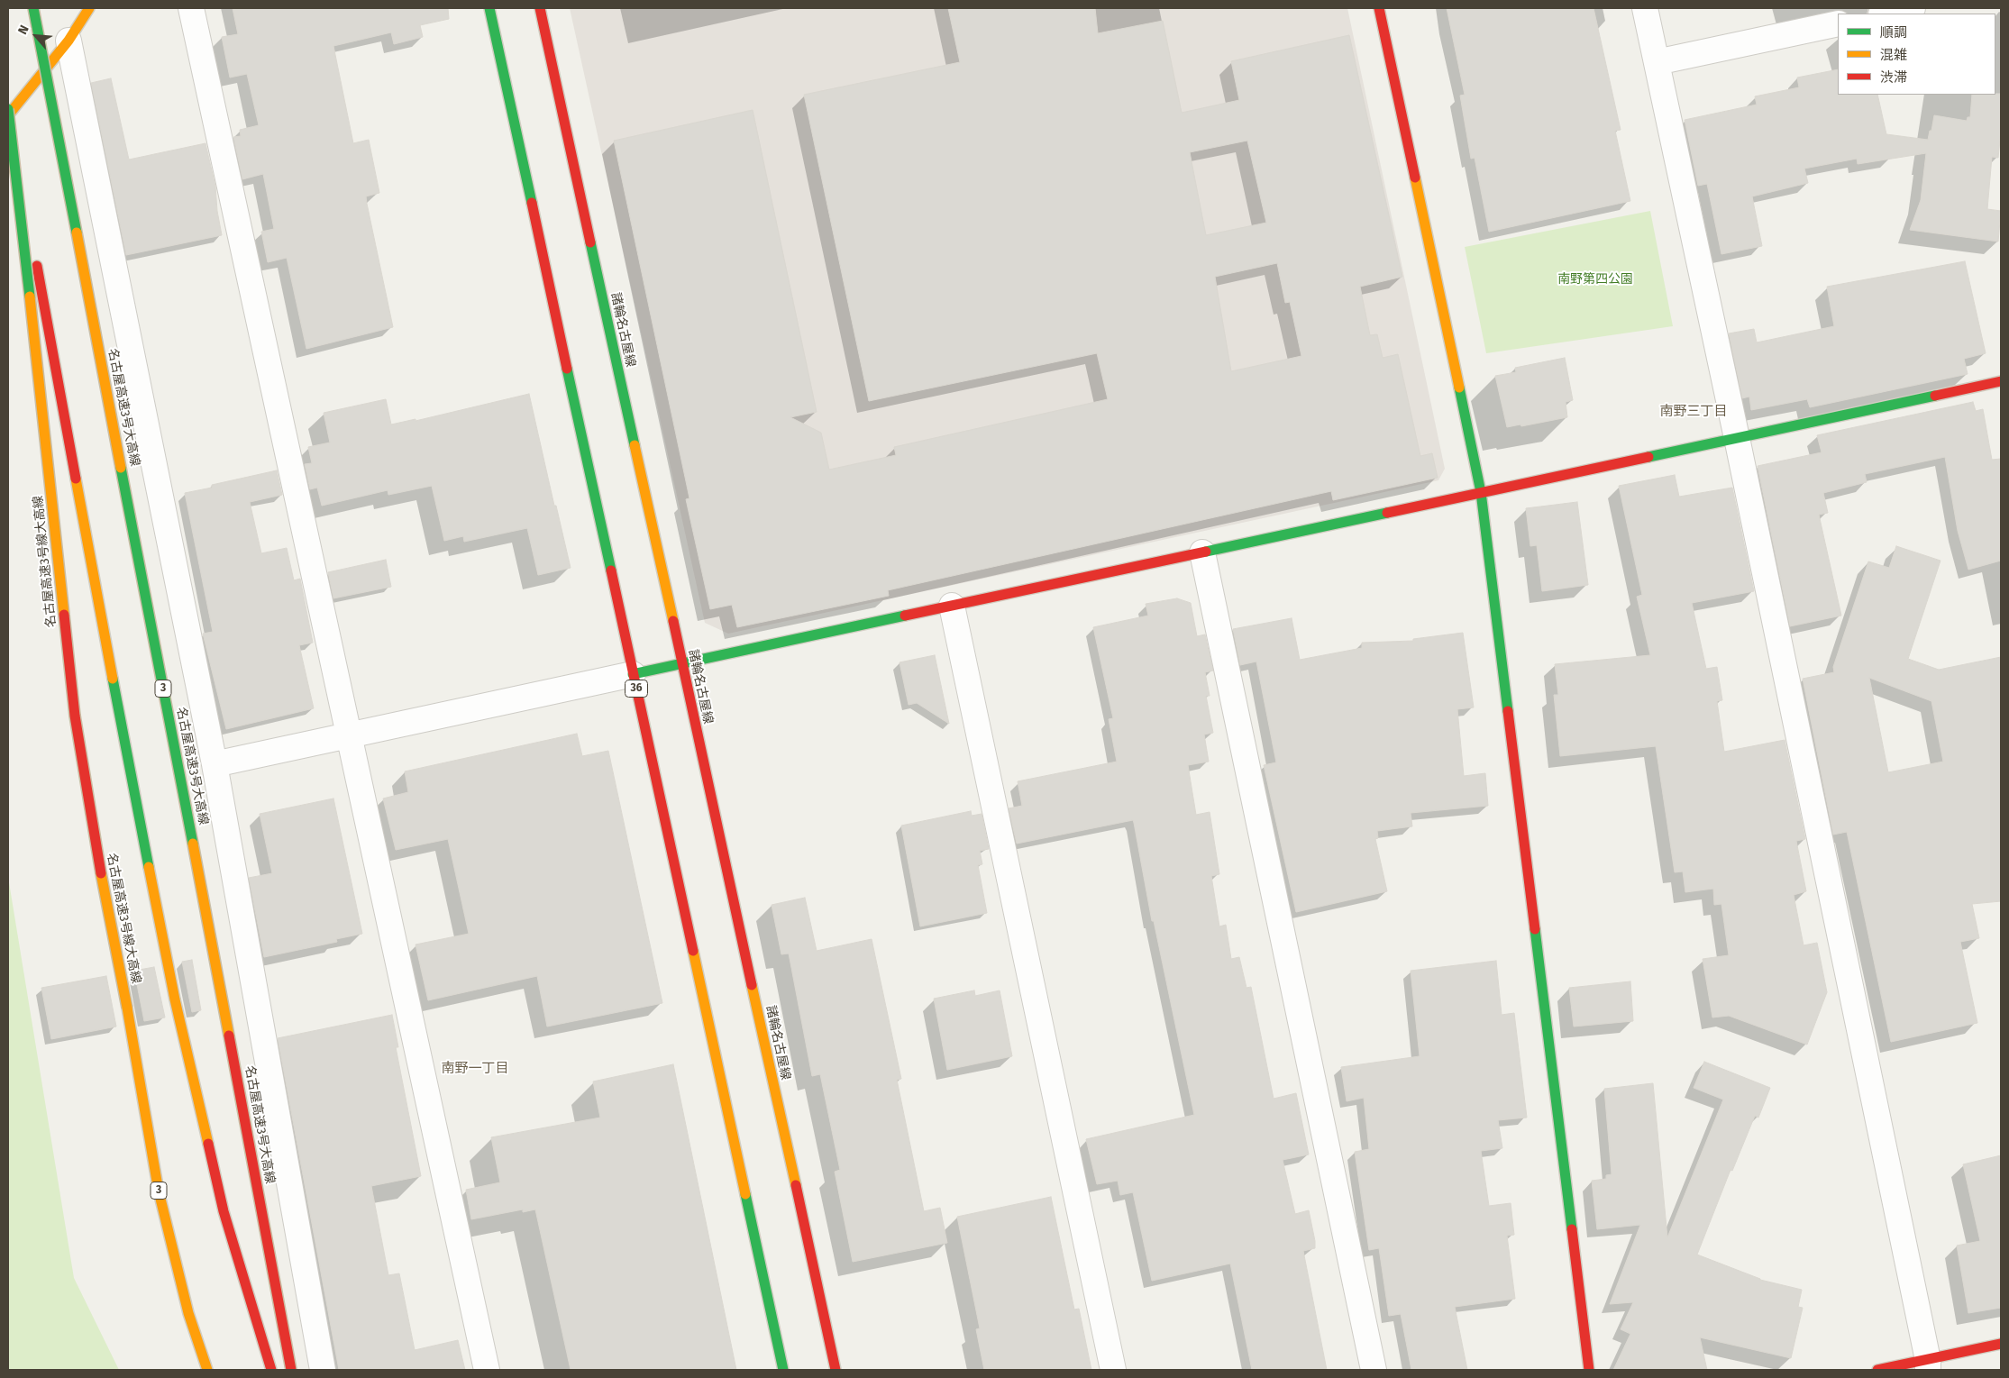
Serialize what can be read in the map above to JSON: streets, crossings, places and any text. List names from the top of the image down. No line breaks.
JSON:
{"streets":{"main road":["諸輪名古屋線","名古屋高速3号大高線","名古屋高速3号線大高線","3","36"]},"districts":["南野三丁目","南野一丁目"],"parks":["南野第四公園"],"legend":["順調","混雑","渋滞"],"north":"top left"}
